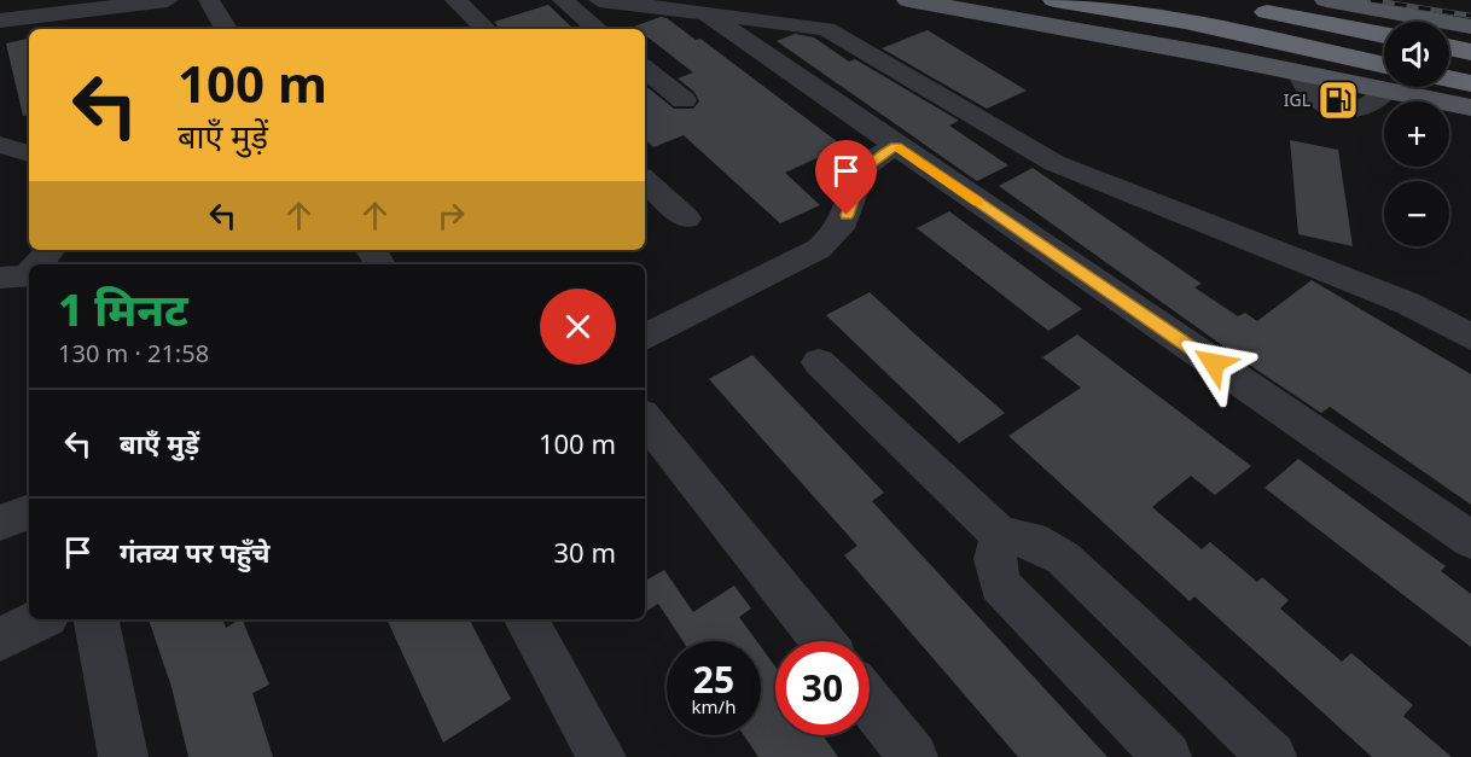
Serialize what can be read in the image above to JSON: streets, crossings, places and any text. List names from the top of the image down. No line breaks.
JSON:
{"places":{"fuel station":["IGL"]},"page":{"map_buttons":["+","−"],"turn":["100 m","बाएँ मुड़ें"],"heading":["1 मिनट","130 m · 21:58"],"list":[{"name":"बाएँ मुड़ें","value":"100 m"},{"name":"गंतव्य पर पहुँचे","value":"30 m"}],"speed":"25 km/h","limit":"30"}}
